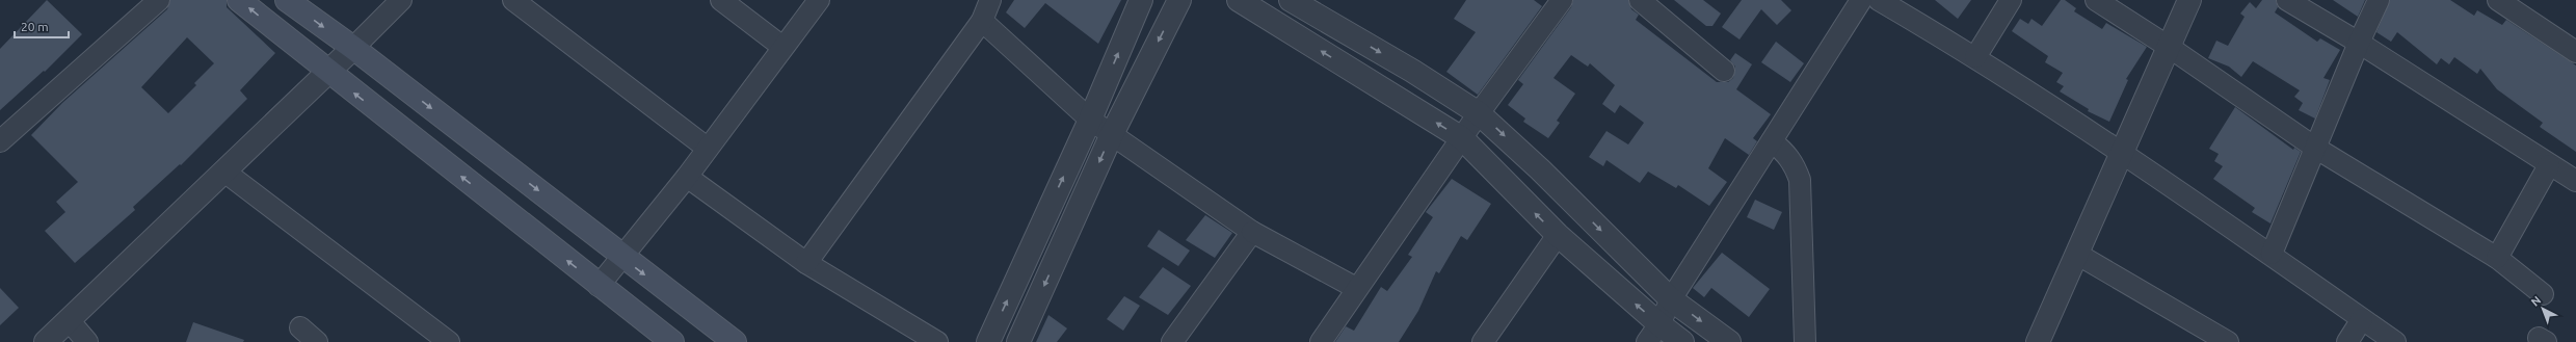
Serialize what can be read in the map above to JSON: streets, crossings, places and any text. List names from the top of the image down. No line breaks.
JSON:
{"scale_bar":"20 m","north":"top left"}
